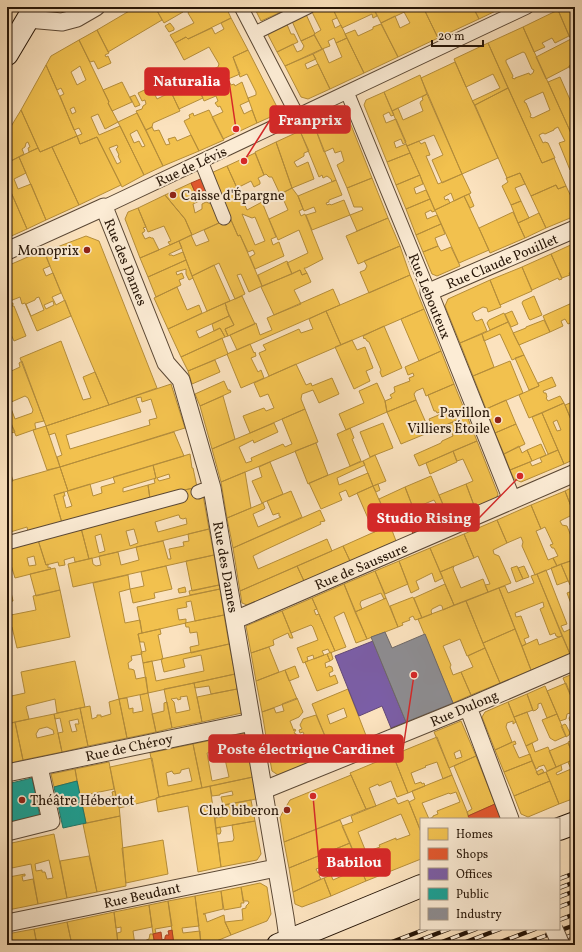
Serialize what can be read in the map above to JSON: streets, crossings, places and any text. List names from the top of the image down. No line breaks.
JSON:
{"streets":{"street":["Rue de Lévis","Rue Claude Pouillet","Rue des Dames","Rue Lebouteux","Rue de Saussure","Rue Dulong","Rue de Chéroy","Rue Beudant"]},"crossings":[["Rue de Lévis","Rue des Dames"],["Rue de Lévis","Rue Lebouteux"],["Rue Claude Pouillet","Rue Lebouteux"],["Rue des Dames","Rue de Saussure"],["Rue des Dames","Rue Dulong"],["Rue des Dames","Rue de Chéroy"],["Rue des Dames","Rue Beudant"],["Rue Lebouteux","Rue de Saussure"]],"places":["Naturalia","Franprix","Caisse d'Épargne","Monoprix","Pavillon Villiers Étoile","Studio Rising","Poste électrique Cardinet","Babilou","Théâtre Hébertot","Club biberon"],"legend":["Homes","Shops","Offices","Public","Industry"],"scale_bar":"20 m"}
